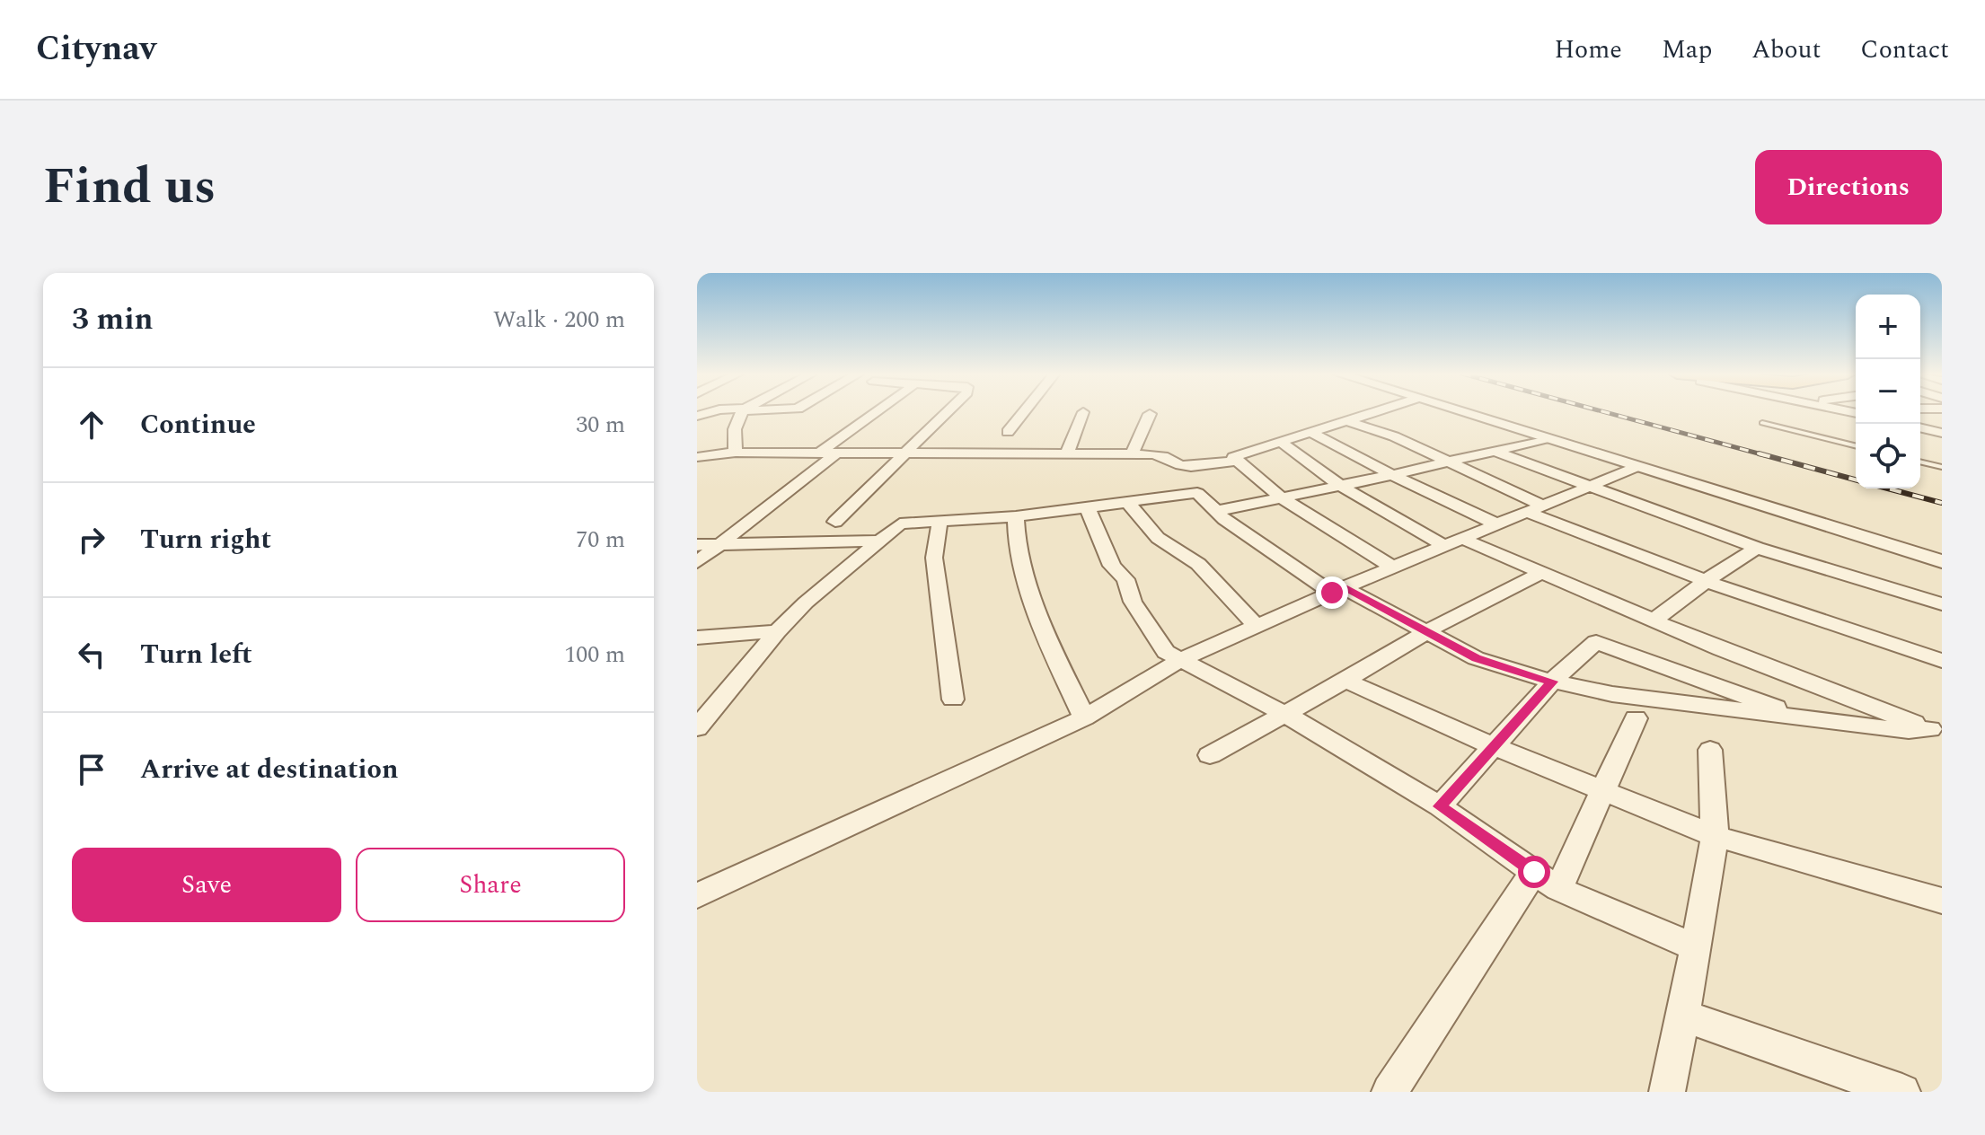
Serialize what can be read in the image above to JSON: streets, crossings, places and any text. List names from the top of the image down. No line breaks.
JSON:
{"page":{"header":"Citynav","nav":["Home","Map","About","Contact"],"title":"Find us","buttons":["Directions",["Save","Share"]],"heading":["3 min","Walk · 200 m"],"map_buttons":["+","−"],"list":[["Continue","30 m"],["Turn right","70 m"],["Turn left","100 m"],"Arrive at destination"]}}
